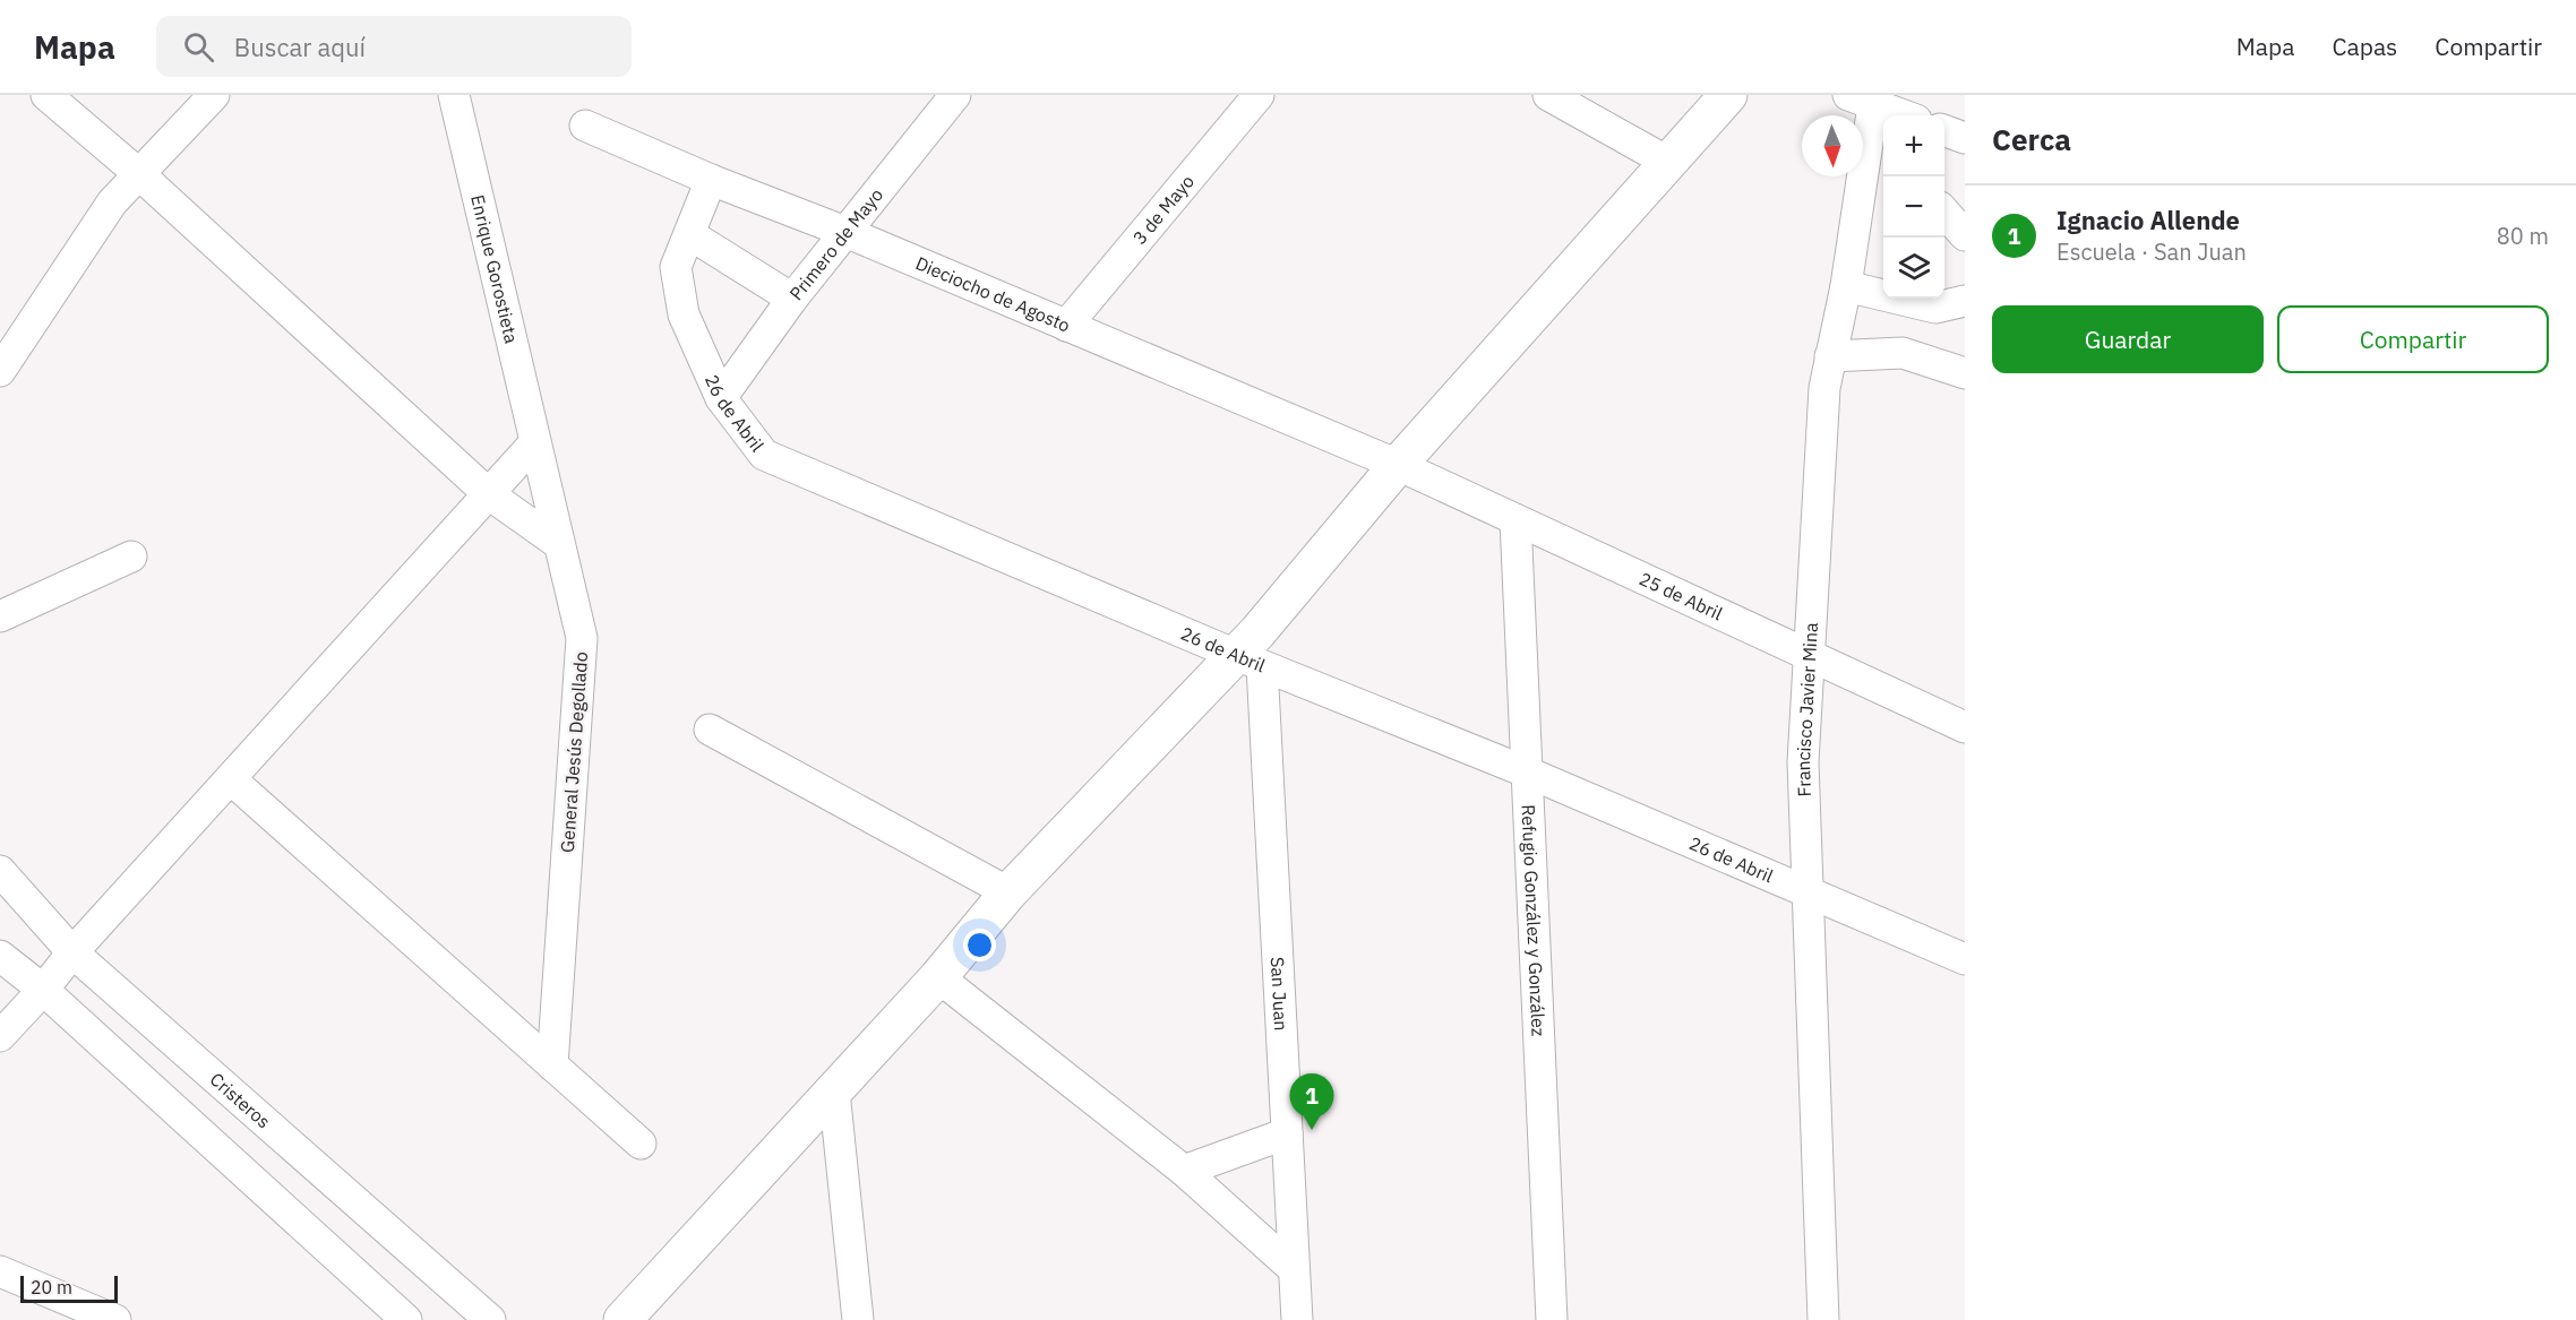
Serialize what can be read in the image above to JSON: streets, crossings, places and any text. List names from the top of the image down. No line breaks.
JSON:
{"streets":{"street":["3 de Mayo","Primero de Mayo","Enrique Gorostieta","Dieciocho de Agosto","26 de Abril","25 de Abril","Francisco Javier Mina","General Jesús Degollado","Refugio González y González","San Juan","Cristeros"]},"crossings":[["3 de Mayo","Dieciocho de Agosto"],["Primero de Mayo","Dieciocho de Agosto"],["Primero de Mayo","26 de Abril"],["Enrique Gorostieta","General Jesús Degollado"],["Dieciocho de Agosto","26 de Abril"],["Dieciocho de Agosto","25 de Abril"],["26 de Abril","Francisco Javier Mina"],["26 de Abril","Refugio González y González"],["26 de Abril","San Juan"],["25 de Abril","Francisco Javier Mina"],["25 de Abril","Refugio González y González"]],"scale_bar":"20 m","north":"bottom","page":{"header":"Mapa","search":"Buscar aquí","nav":["Mapa","Capas","Compartir"],"heading":"Cerca","map_buttons":["+","−"],"list":[{"mark":"1","name":"Ignacio Allende","note":"Escuela · San Juan","value":"80 m"}],"buttons":["Guardar","Compartir"],"pins":"1","scale":"20 m"}}
